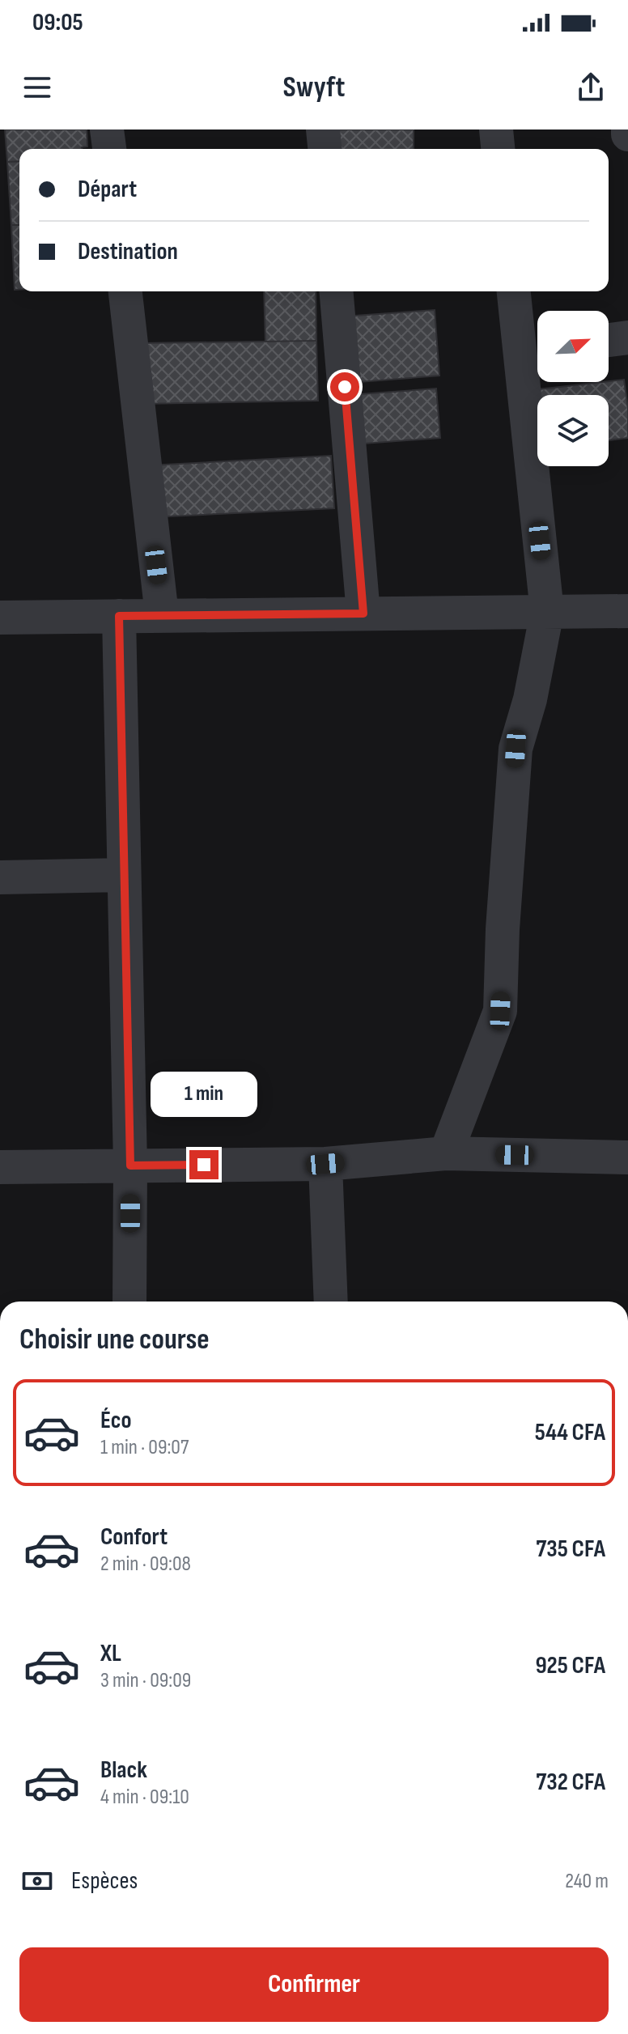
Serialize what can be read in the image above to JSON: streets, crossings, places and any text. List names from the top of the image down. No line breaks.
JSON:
{"north":"top right","page":{"status":"09:05","header":"Swyft","banner":["Départ","Destination"],"bubble":"1 min","heading":"Choisir une course","list":[{"name":"Éco","note":"1 min · 09:07","value":"544 CFA"},{"name":"Confort","note":"2 min · 09:08","value":"735 CFA"},{"name":"XL","note":"3 min · 09:09","value":"925 CFA"},{"name":"Black","note":"4 min · 09:10","value":"732 CFA"}],"pay":["Espèces","240 m"],"buttons":"Confirmer"}}
